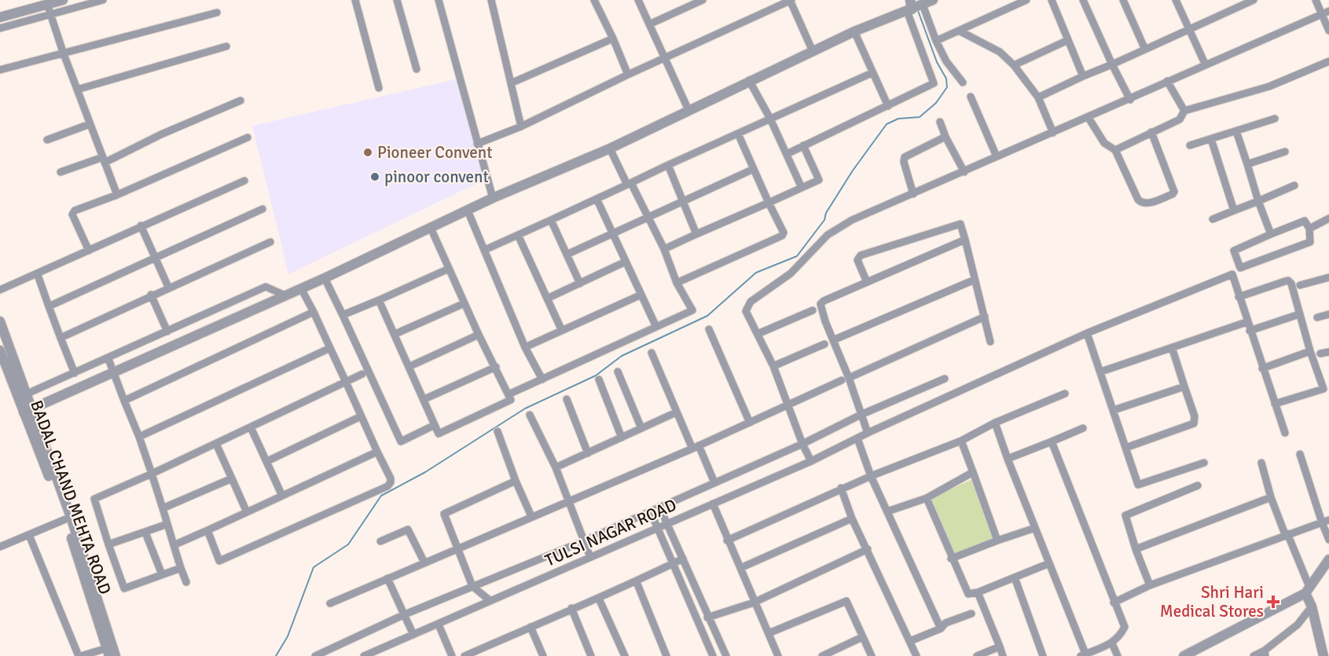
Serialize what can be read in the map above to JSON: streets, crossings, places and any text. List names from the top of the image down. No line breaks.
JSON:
{"streets":{"street":["BADAL CHAND MEHTA ROAD","TULSI NAGAR ROAD"]},"places":{"other":["Pioneer Convent","pinoor convent"],"health":["Shri Hari Medical Stores"]}}
